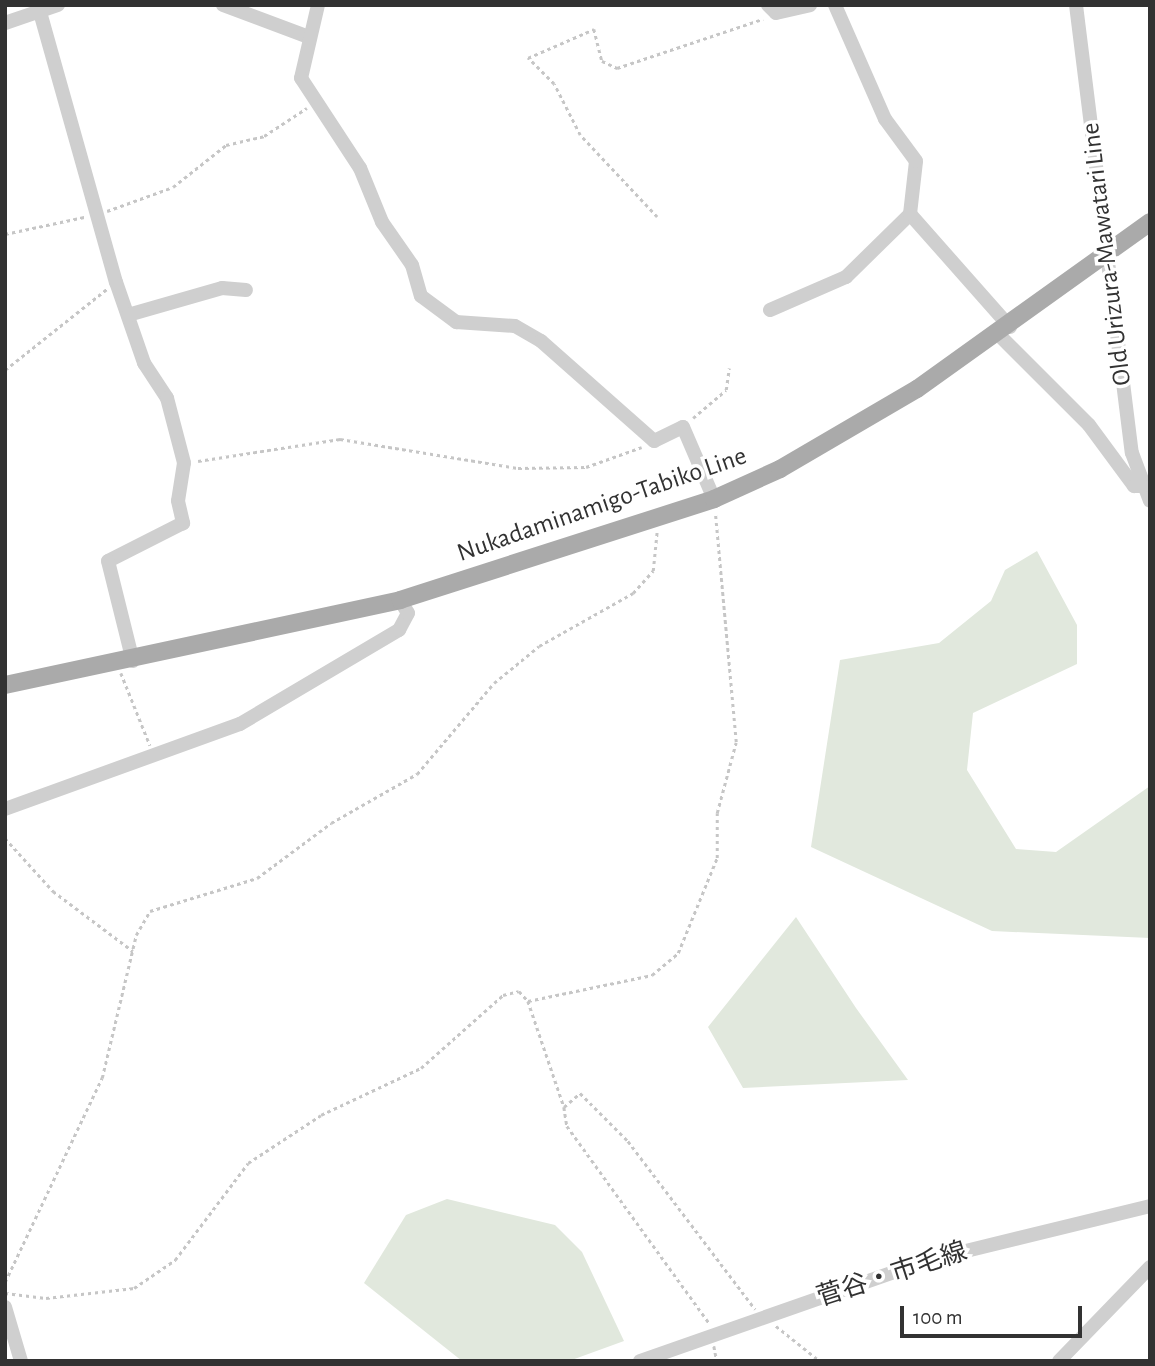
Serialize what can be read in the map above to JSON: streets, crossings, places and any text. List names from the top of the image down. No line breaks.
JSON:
{"streets":{"main road":["Nukadaminamigo-Tabiko Line"],"street":["Old Urizura-Mawatari Line","菅谷・市毛線"]},"crossings":[["Old Urizura-Mawatari Line","Nukadaminamigo-Tabiko Line"]],"scale_bar":"100 m"}
